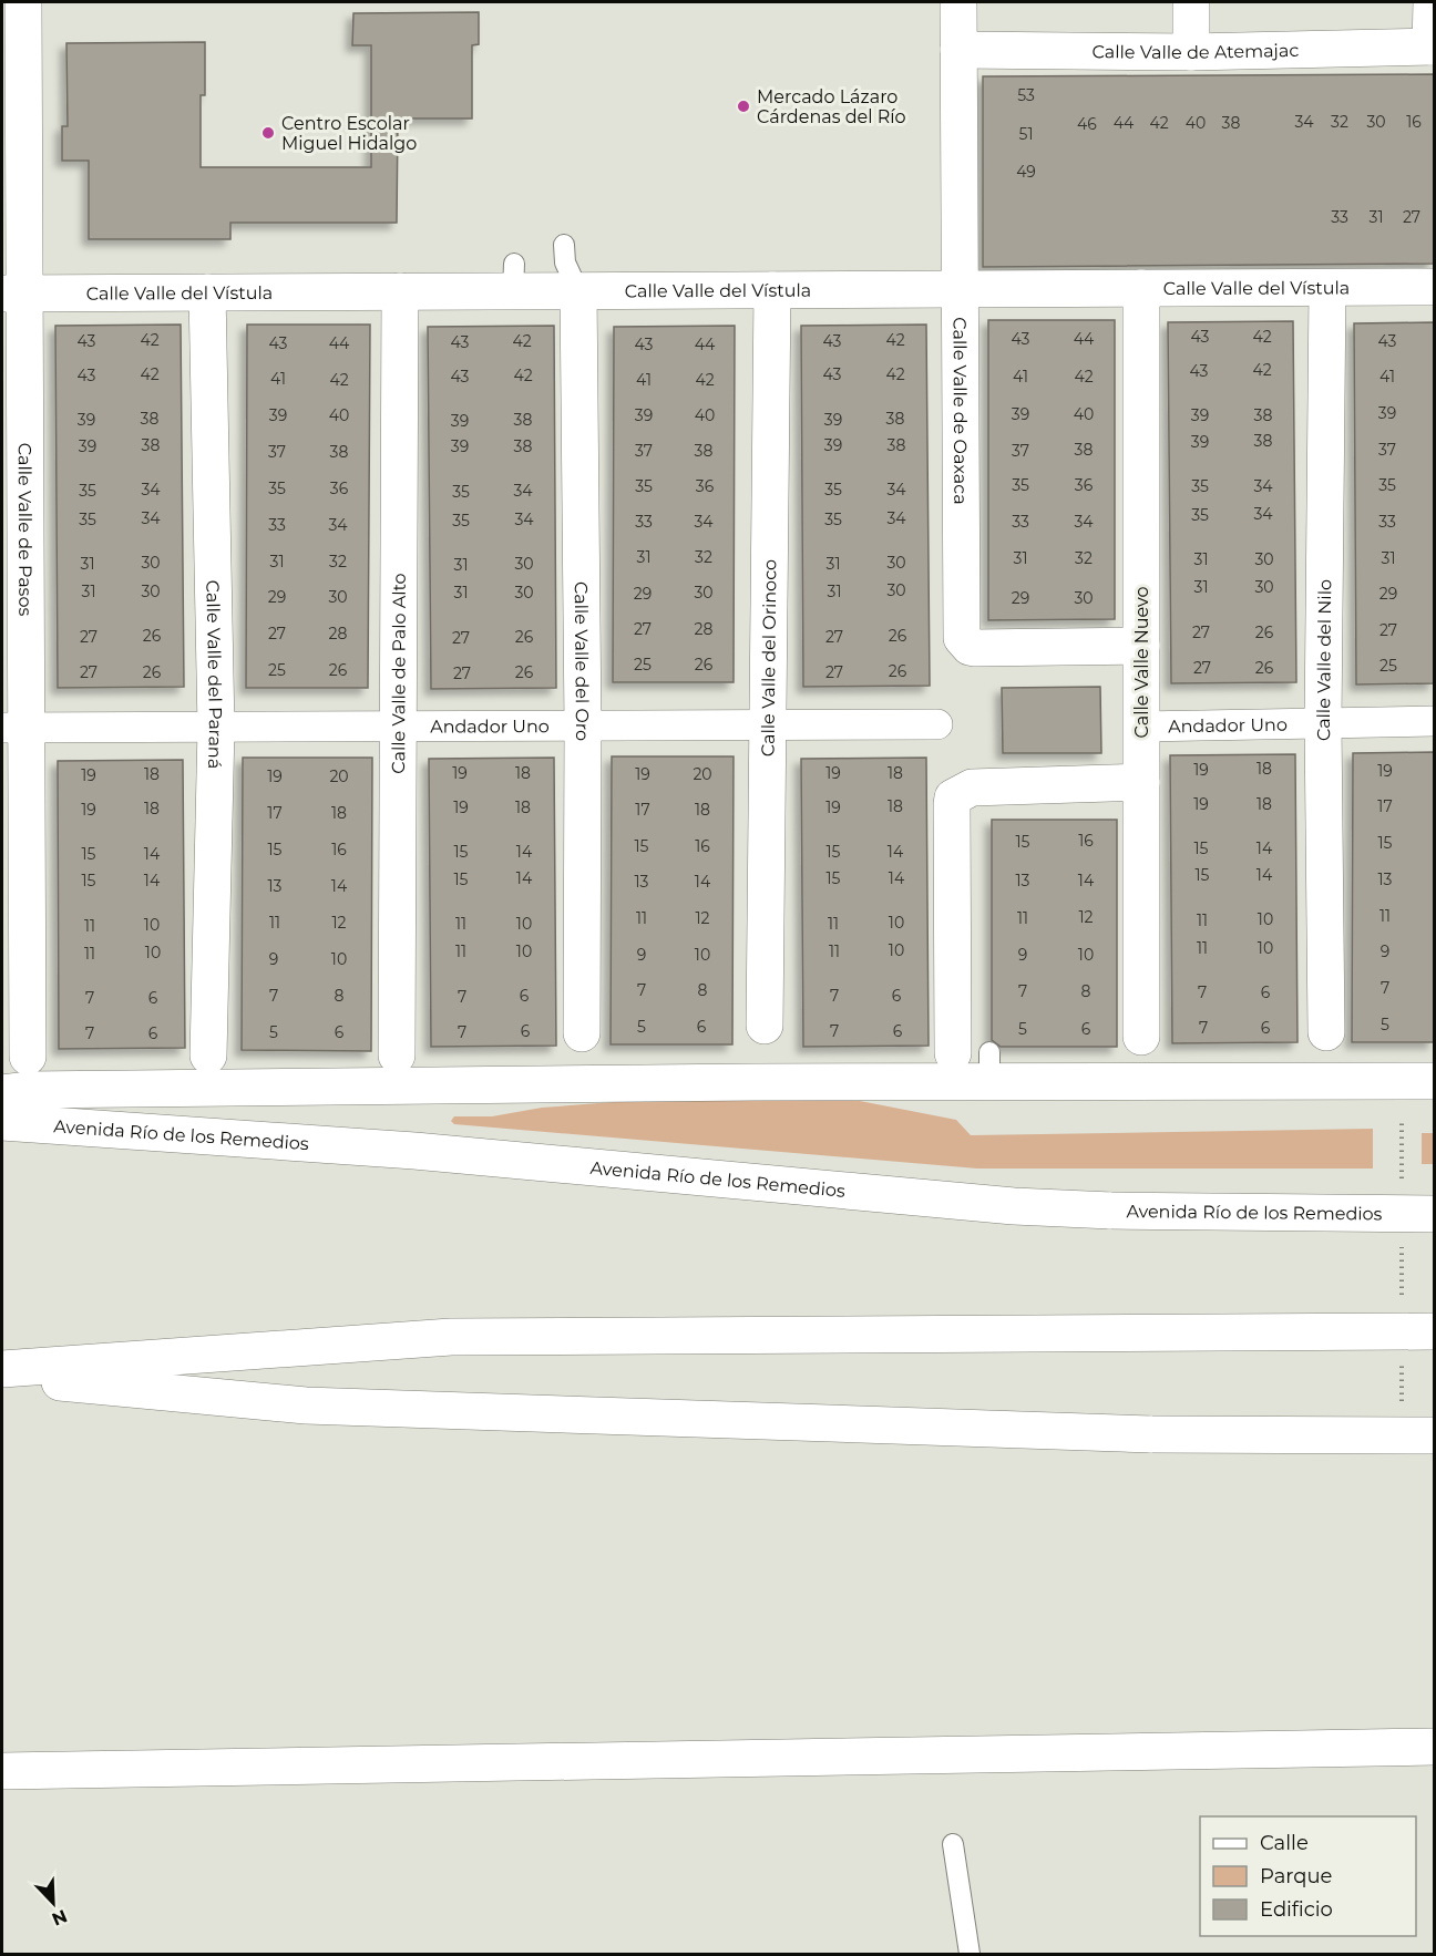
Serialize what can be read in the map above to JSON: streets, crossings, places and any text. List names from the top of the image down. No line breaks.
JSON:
{"streets":{"main road":["Calle Valle de Atemajac","Calle Valle del Vístula","Calle Valle de Oaxaca","Calle Valle de Pasos","Calle Valle del Orinoco","Calle Valle del Nilo","Calle Valle del Oro","Calle Valle Nuevo","Calle Valle de Palo Alto","Calle Valle del Paraná","Avenida Río de los Remedios"],"street":["Andador Uno"]},"crossings":[["Calle Valle de Atemajac","Calle Valle de Oaxaca"],["Calle Valle del Vístula","Calle Valle de Oaxaca"],["Calle Valle del Vístula","Calle Valle de Pasos"],["Calle Valle del Vístula","Calle Valle del Orinoco"],["Calle Valle del Vístula","Calle Valle del Nilo"],["Calle Valle del Vístula","Calle Valle del Oro"],["Calle Valle del Vístula","Calle Valle Nuevo"],["Calle Valle del Vístula","Calle Valle de Palo Alto"],["Calle Valle del Vístula","Calle Valle del Paraná"],["Calle Valle de Oaxaca","Calle Valle Nuevo"],["Calle Valle de Pasos","Andador Uno"],["Calle Valle del Orinoco","Andador Uno"],["Calle Valle del Nilo","Andador Uno"],["Calle Valle del Oro","Andador Uno"],["Calle Valle Nuevo","Andador Uno"],["Calle Valle de Palo Alto","Andador Uno"],["Calle Valle del Paraná","Andador Uno"]],"places":["Mercado Lázaro Cárdenas del Río","Centro Escolar Miguel Hidalgo"],"house_numbers":["53","34","32","30","16","44","42","40","38","46","51","49","33","31","27","43","42","43","44","42","42","43","42","43","43","43","43","44","43","44","42","43","42","43","42","43","42","43","41","42","41","41","42","41","42","39","39","40","39","40","39","40","39","38","38","38","39","38","39","39","38","39","38","39","38","39","39","38","38","37","37","38","37","37","38","35","36","35","35","36","35","34","35","36","34","35","34","35","34","35","34","35","34","34","35","34","35","35","33","34","33","34","33","33","34","31","32","31","32","31","31","30","31","32","30","30","31","30","31","31","31","30","30","31","30","31","31","30","30","29","29","29","30","29","30","27","28","27","27","26","27","28","26","26","27","26","27","27","25","26","25","27","26","25","26","26","27","26","26","27","27","18","19","19","19","18","19","18","18","19","20","19","19","20","19","18","18","17","19","18","19","18","19","17","18","17","18","16","15","15","15","16","15","14","15","16","15","14","15","14","15","14","15","14","14","15","14","15","13","15","14","13","14","13","14","13","14","11","12","11","12","11","10","11","11","12","10","11","10","11","10","11","11","10","10","11","10","11","9","10","11","9","10","9","10","9","10","7","7","8","7","8","7","6","7","8","6","7","6","7","7","6","5","5","6","7","6","5","6","6","7","6","5","6","7","7","6"],"legend":["Calle","Parque","Edificio"],"north":"bottom right"}
